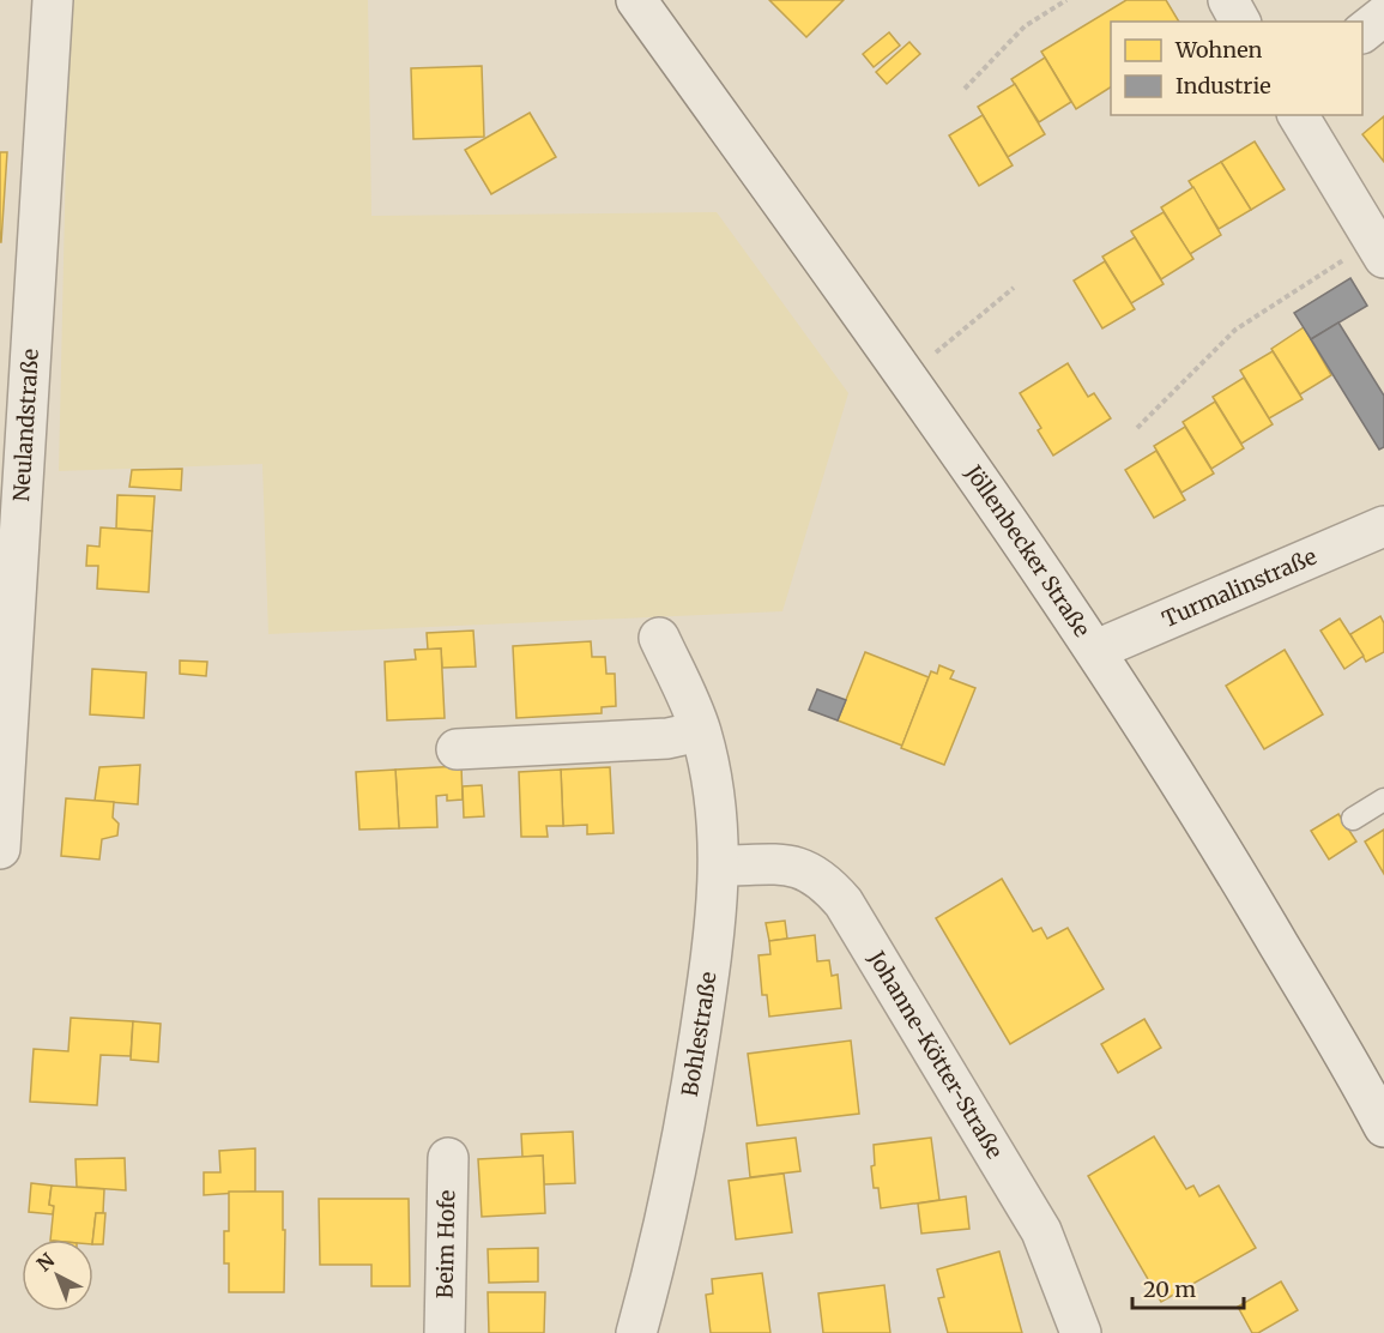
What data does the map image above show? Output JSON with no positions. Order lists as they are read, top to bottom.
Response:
{
  "streets": {
    "street": [
      "Neulandstraße",
      "Jöllenbecker Straße",
      "Turmalinstraße",
      "Bohlestraße",
      "Johanne-Kötter-Straße",
      "Beim Hofe"
    ]
  },
  "crossings": [
    ["Jöllenbecker Straße", "Turmalinstraße"],
    ["Bohlestraße", "Johanne-Kötter-Straße"]
  ],
  "legend": ["Wohnen", "Industrie"],
  "scale_bar": "20 m",
  "north": "top left"
}
